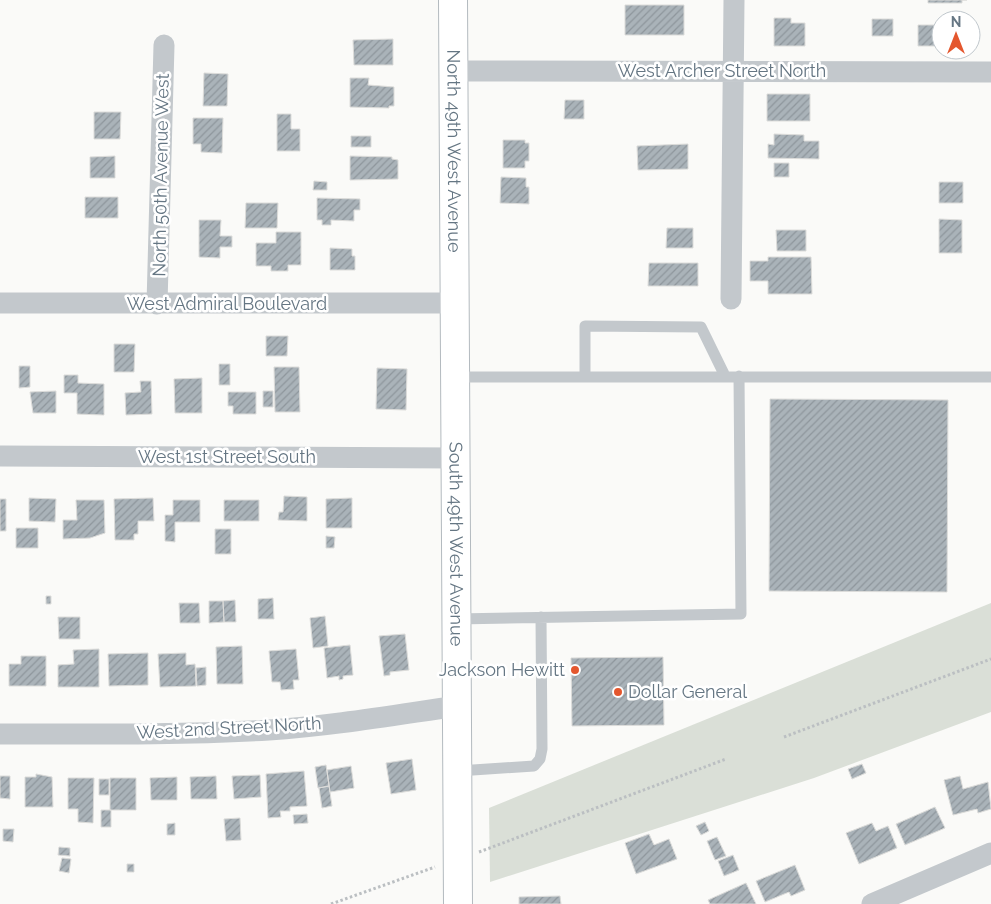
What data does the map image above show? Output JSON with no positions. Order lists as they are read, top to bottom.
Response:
{
  "streets": {
    "street": [
      "West Archer Street North",
      "North 49th West Avenue",
      "North 50th Avenue West",
      "West Admiral Boulevard",
      "West 1st Street South",
      "South 49th West Avenue",
      "West 2nd Street North"
    ]
  },
  "crossings": [
    ["West Archer Street North", "North 49th West Avenue"],
    ["North 49th West Avenue", "West Admiral Boulevard"],
    ["North 49th West Avenue", "South 49th West Avenue"],
    ["North 50th Avenue West", "West Admiral Boulevard"],
    ["West Admiral Boulevard", "South 49th West Avenue"],
    ["West 1st Street South", "South 49th West Avenue"],
    ["South 49th West Avenue", "West 2nd Street North"]
  ],
  "places": ["Jackson Hewitt", "Dollar General"],
  "north": "top"
}
